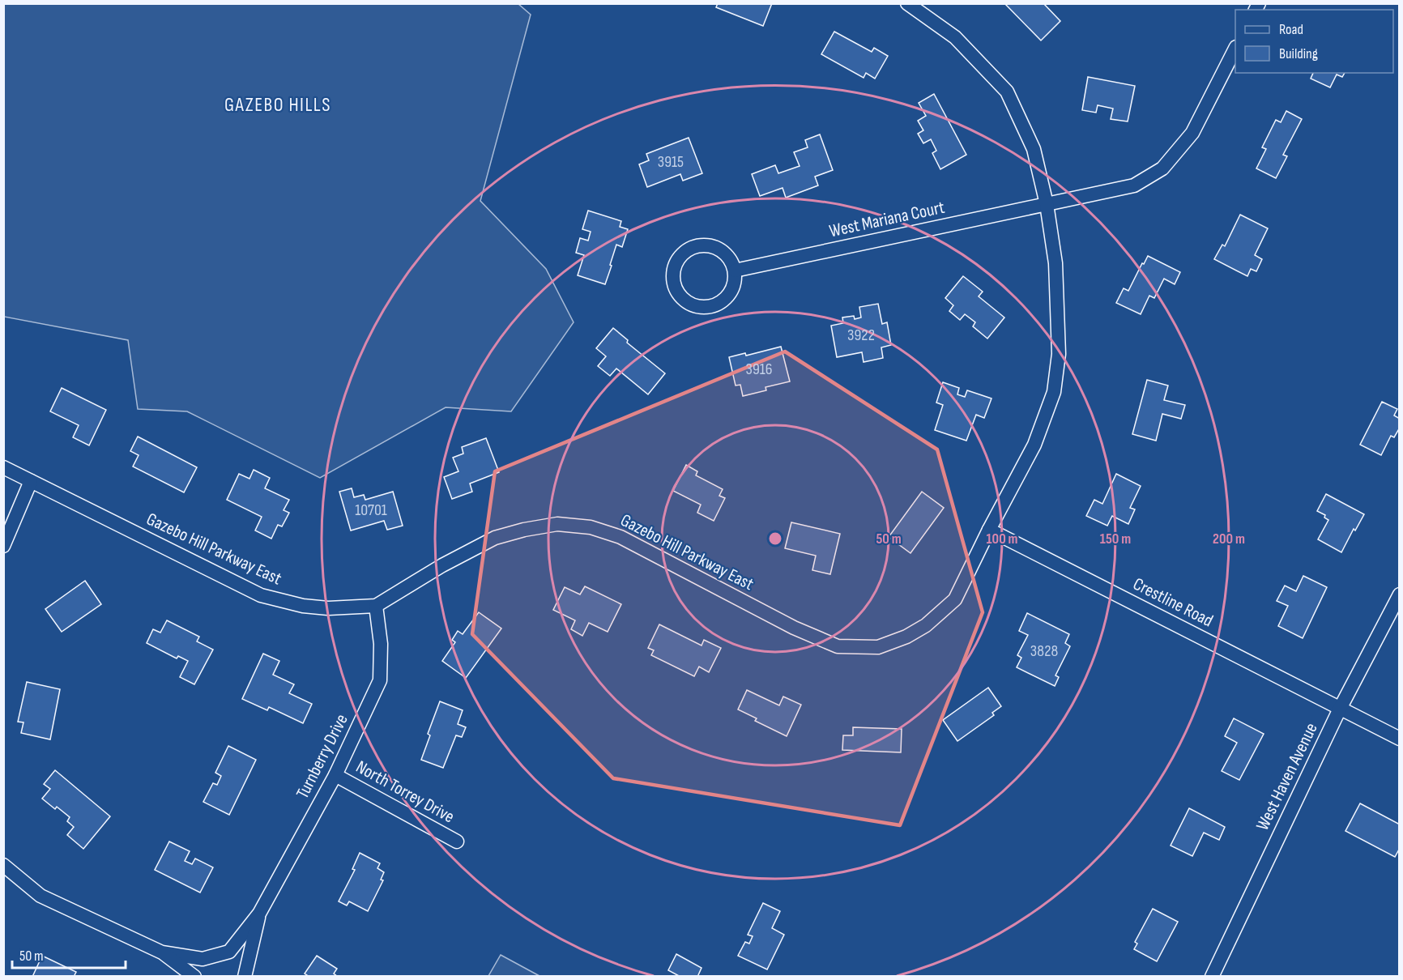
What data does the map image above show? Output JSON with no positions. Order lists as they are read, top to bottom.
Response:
{
  "streets": {
    "street": [
      "West Mariana Court",
      "Gazebo Hill Parkway East",
      "Crestline Road",
      "Turnberry Drive",
      "West Haven Avenue",
      "North Torrey Drive"
    ]
  },
  "crossings": [
    ["West Mariana Court", "Gazebo Hill Parkway East"],
    ["Gazebo Hill Parkway East", "Crestline Road"],
    ["Gazebo Hill Parkway East", "Turnberry Drive"],
    ["Crestline Road", "West Haven Avenue"],
    ["Turnberry Drive", "North Torrey Drive"]
  ],
  "districts": ["GAZEBO HILLS"],
  "house_numbers": [
    "3915",
    "3922",
    "3916",
    "10701",
    "3828"
  ],
  "legend": ["Road", "Building"],
  "scale_bar": "50 m",
  "rings": [
    "50 m",
    "100 m",
    "150 m",
    "200 m"
  ]
}
